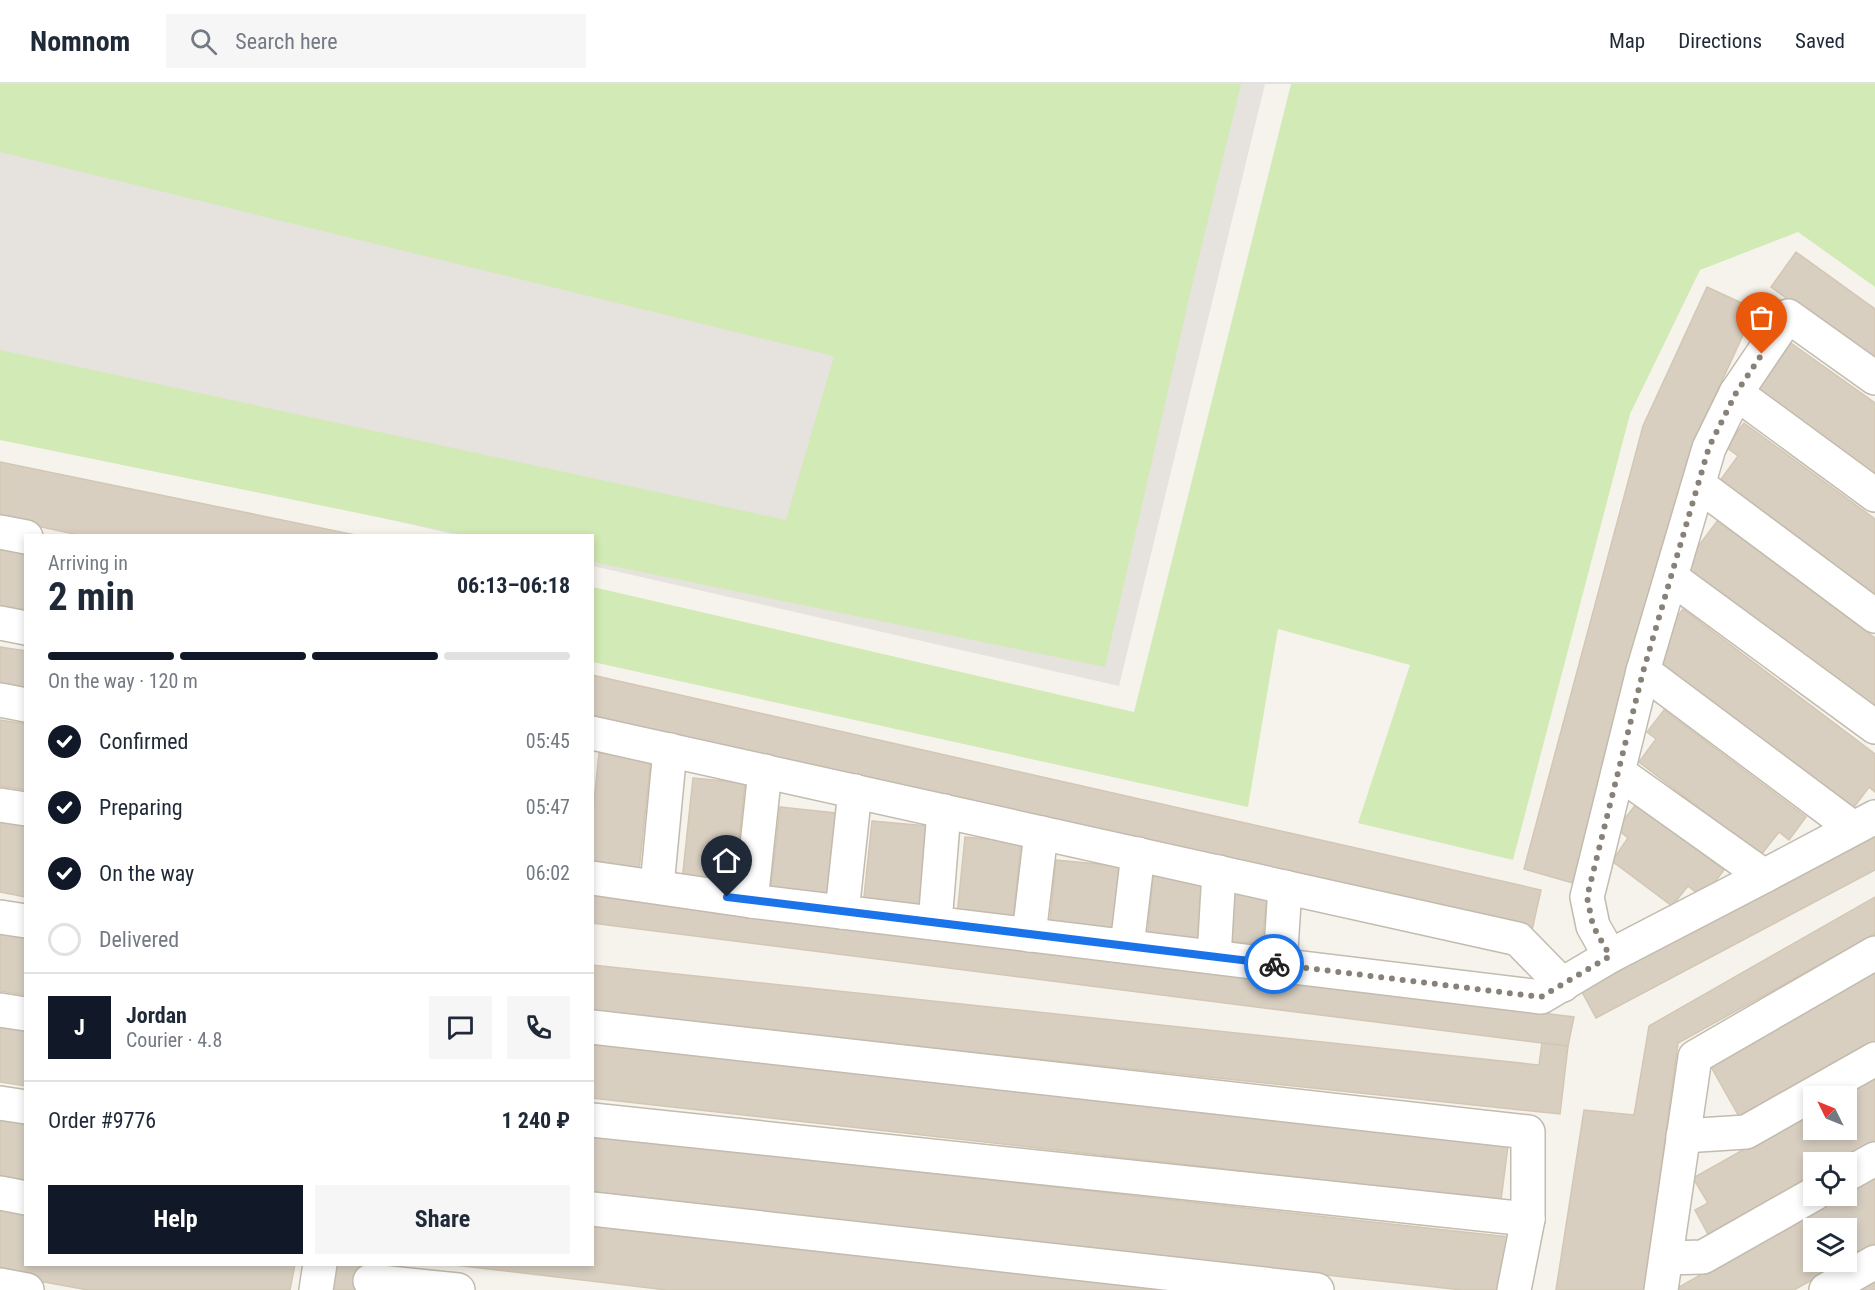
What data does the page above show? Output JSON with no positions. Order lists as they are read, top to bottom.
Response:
{
  "north": "top left",
  "page": {
    "header": "Nomnom",
    "search": "Search here",
    "nav": ["Map", "Directions", "Saved"],
    "heading": ["2 min", "Arriving in", "06:13–06:18"],
    "panel": [
      "Jordan",
      "Courier · 4.8",
      "Order #9776",
      "1 240 ₽"
    ],
    "bar": "On the way · 120 m",
    "list": [
      ["Confirmed", "05:45"],
      ["Preparing", "05:47"],
      ["On the way", "06:02"],
      "Delivered"
    ],
    "round": "J",
    "buttons": ["Help", "Share"]
  }
}
